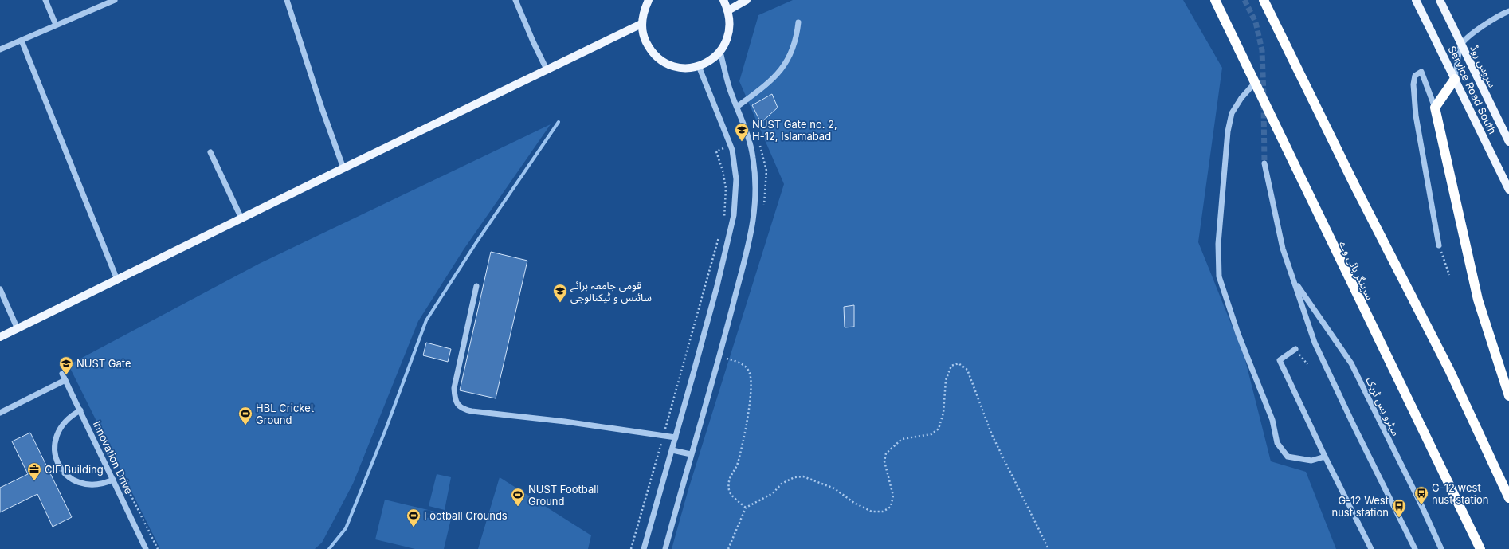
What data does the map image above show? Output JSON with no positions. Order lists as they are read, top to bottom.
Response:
{
  "streets": {
    "highway": ["سرینگر ہائی وے"],
    "main road": ["سروس روڈ", "Service Road South"],
    "street": ["میٹرو بس ٹریک", "Innovation Drive"]
  },
  "places": {
    "school or university": ["NUST Gate no. 2, H-12, Islamabad", "قومی جامعہ برائے سائنس و ٹیکنالوجی", "NUST Gate"],
    "sports": ["HBL Cricket Ground", "NUST Football Ground", "Football Grounds"],
    "office": ["CIE Building"],
    "bus stop": ["G-12 west nust station", "G-12 West nust station"]
  }
}
